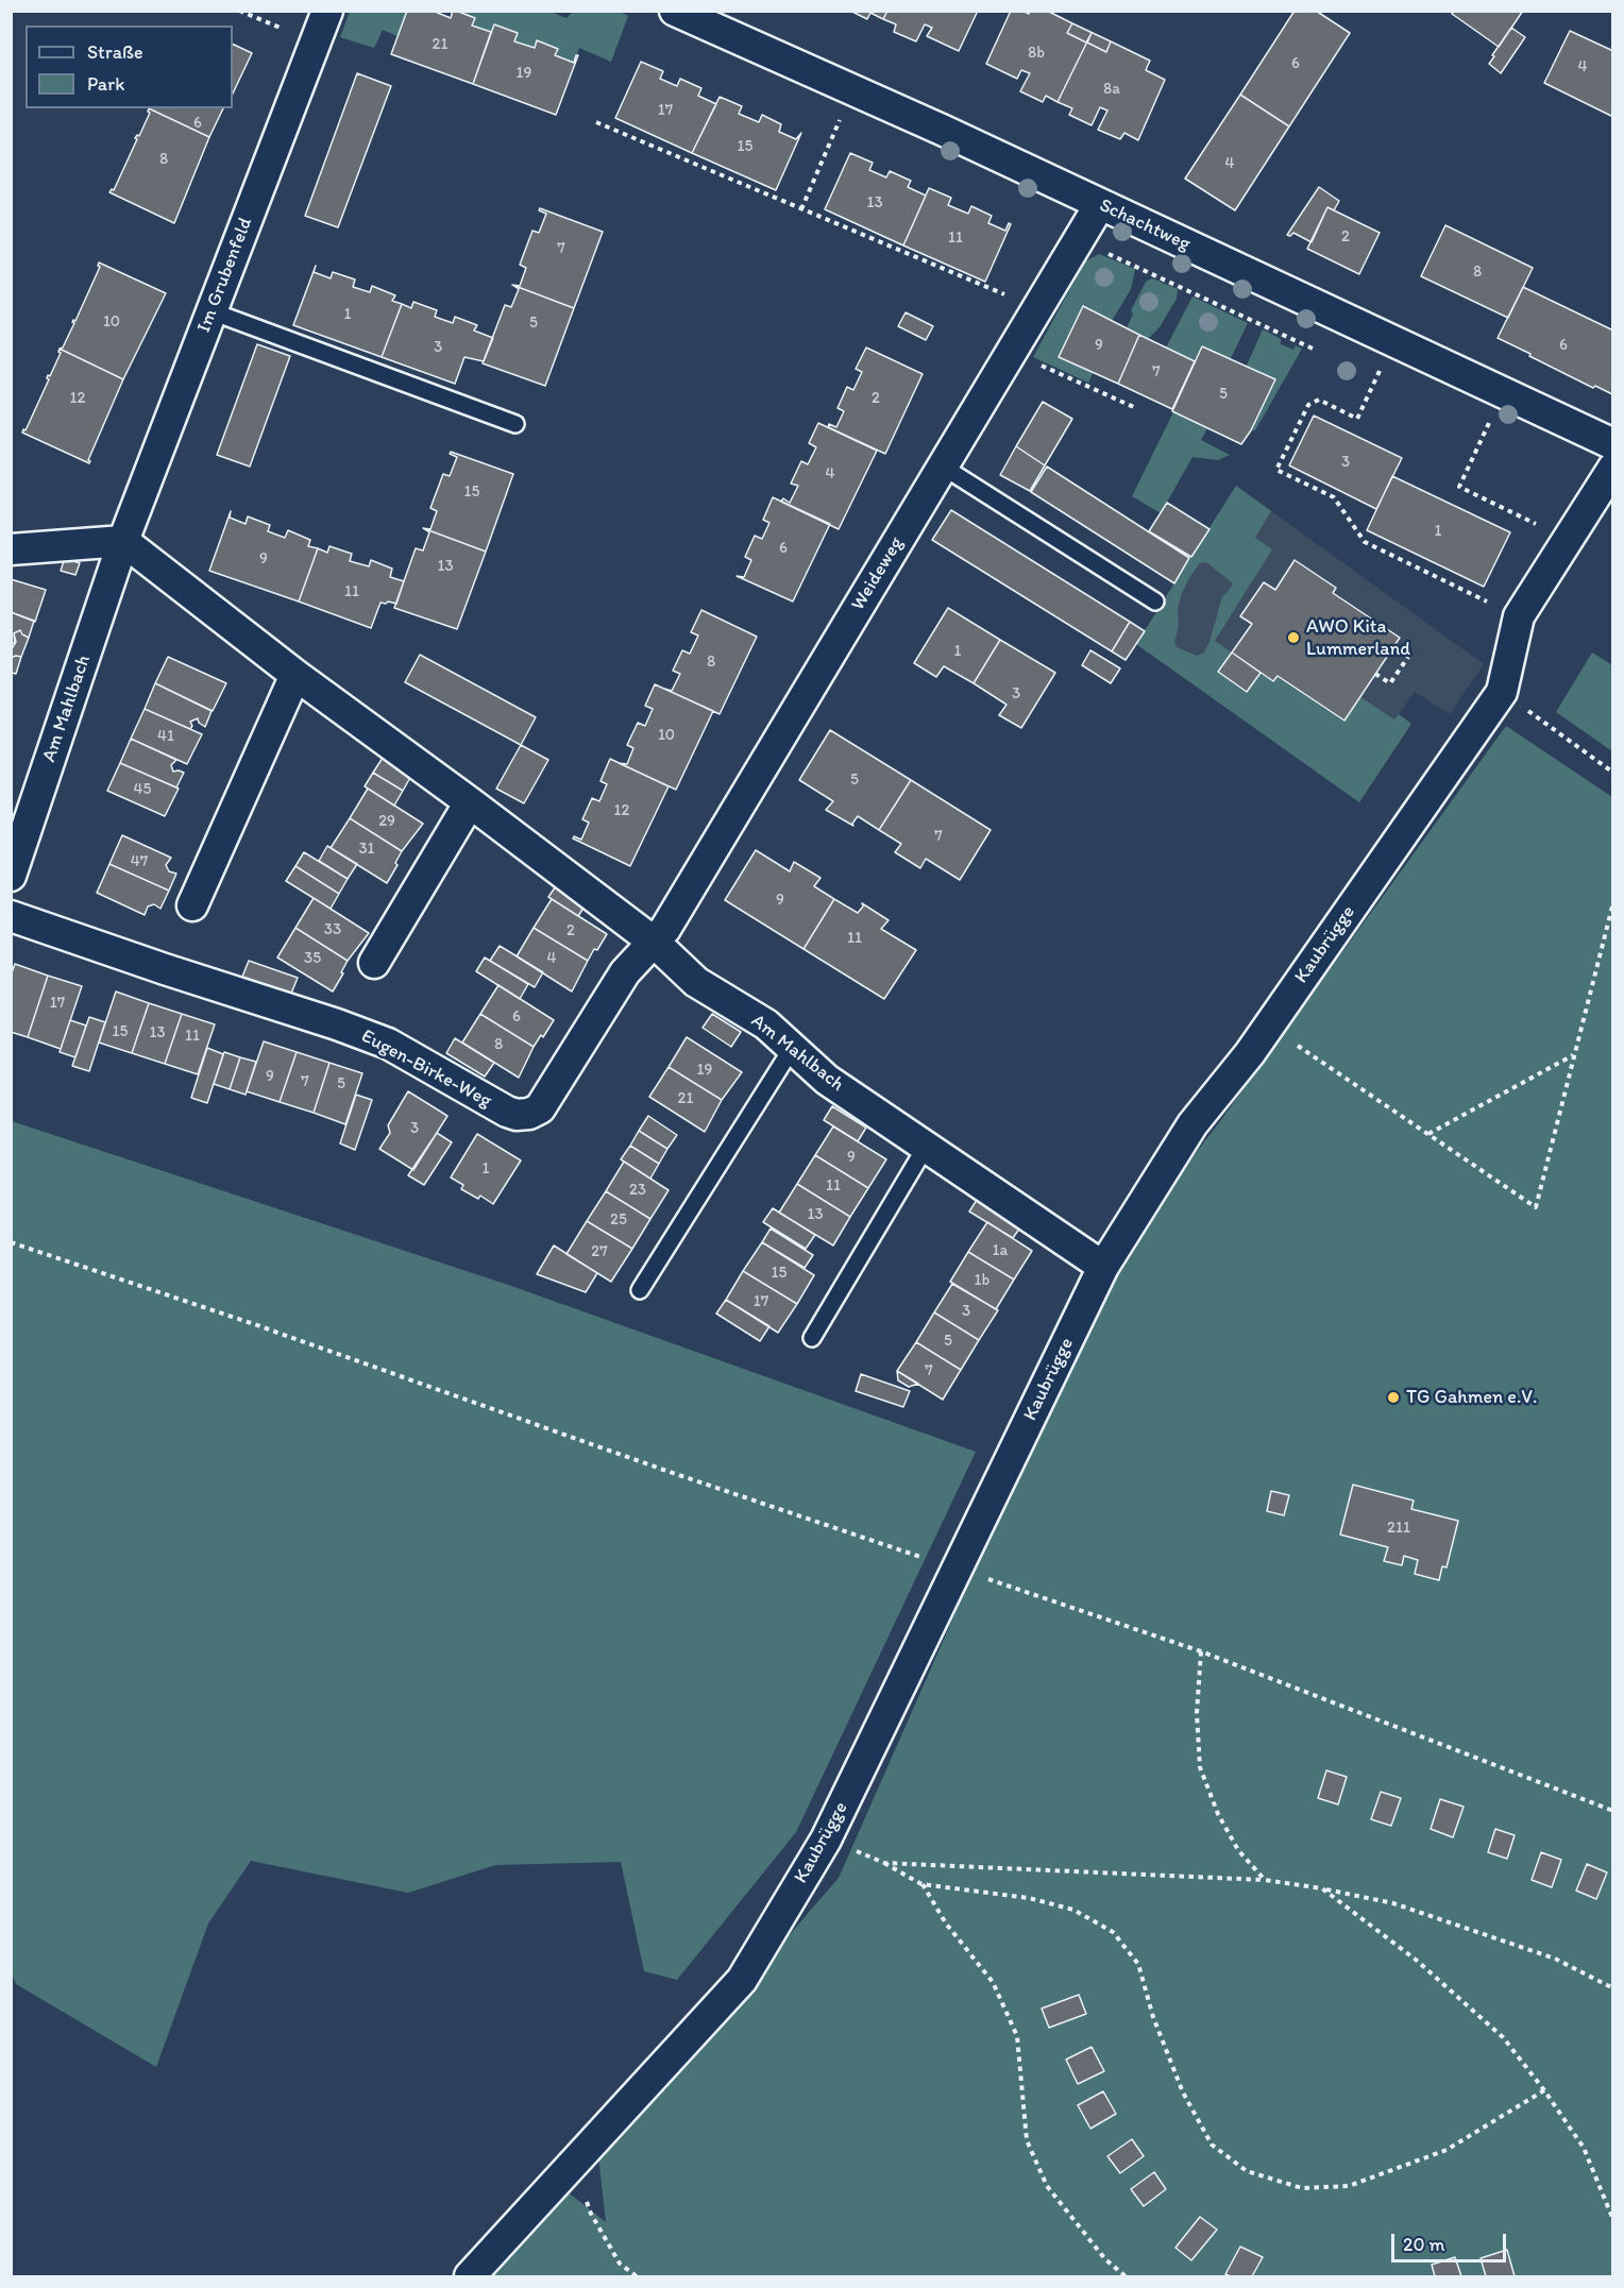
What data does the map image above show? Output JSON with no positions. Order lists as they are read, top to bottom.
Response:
{
  "streets": {
    "street": [
      "Schachtweg",
      "Im Grubenfeld",
      "Weideweg",
      "Am Mahlbach",
      "Kaubrügge",
      "Eugen-Birke-Weg"
    ]
  },
  "crossings": [
    ["Schachtweg", "Weideweg"],
    ["Im Grubenfeld", "Am Mahlbach"],
    ["Weideweg", "Am Mahlbach"],
    ["Weideweg", "Eugen-Birke-Weg"],
    ["Am Mahlbach", "Kaubrügge"],
    ["Am Mahlbach", "Eugen-Birke-Weg"]
  ],
  "places": ["AWO Kita Lummerland", "TG Gahmen e.V."],
  "house_numbers": [
    "21",
    "8b",
    "6",
    "4",
    "19",
    "8a",
    "17",
    "6",
    "15",
    "8",
    "4",
    "13",
    "2",
    "11",
    "7",
    "8",
    "1",
    "10",
    "5",
    "9",
    "6",
    "3",
    "7",
    "5",
    "12",
    "2",
    "3",
    "4",
    "15",
    "1",
    "6",
    "9",
    "13",
    "11",
    "1",
    "8",
    "3",
    "10",
    "41",
    "5",
    "45",
    "12",
    "29",
    "7",
    "31",
    "47",
    "9",
    "33",
    "2",
    "11",
    "35",
    "4",
    "17",
    "6",
    "15",
    "13",
    "11",
    "8",
    "19",
    "9",
    "7",
    "5",
    "21",
    "3",
    "9",
    "1",
    "11",
    "23",
    "13",
    "25",
    "1a",
    "27",
    "15",
    "1b",
    "17",
    "3",
    "5",
    "7",
    "211"
  ],
  "legend": ["Straße", "Park"],
  "scale_bar": "20 m"
}
